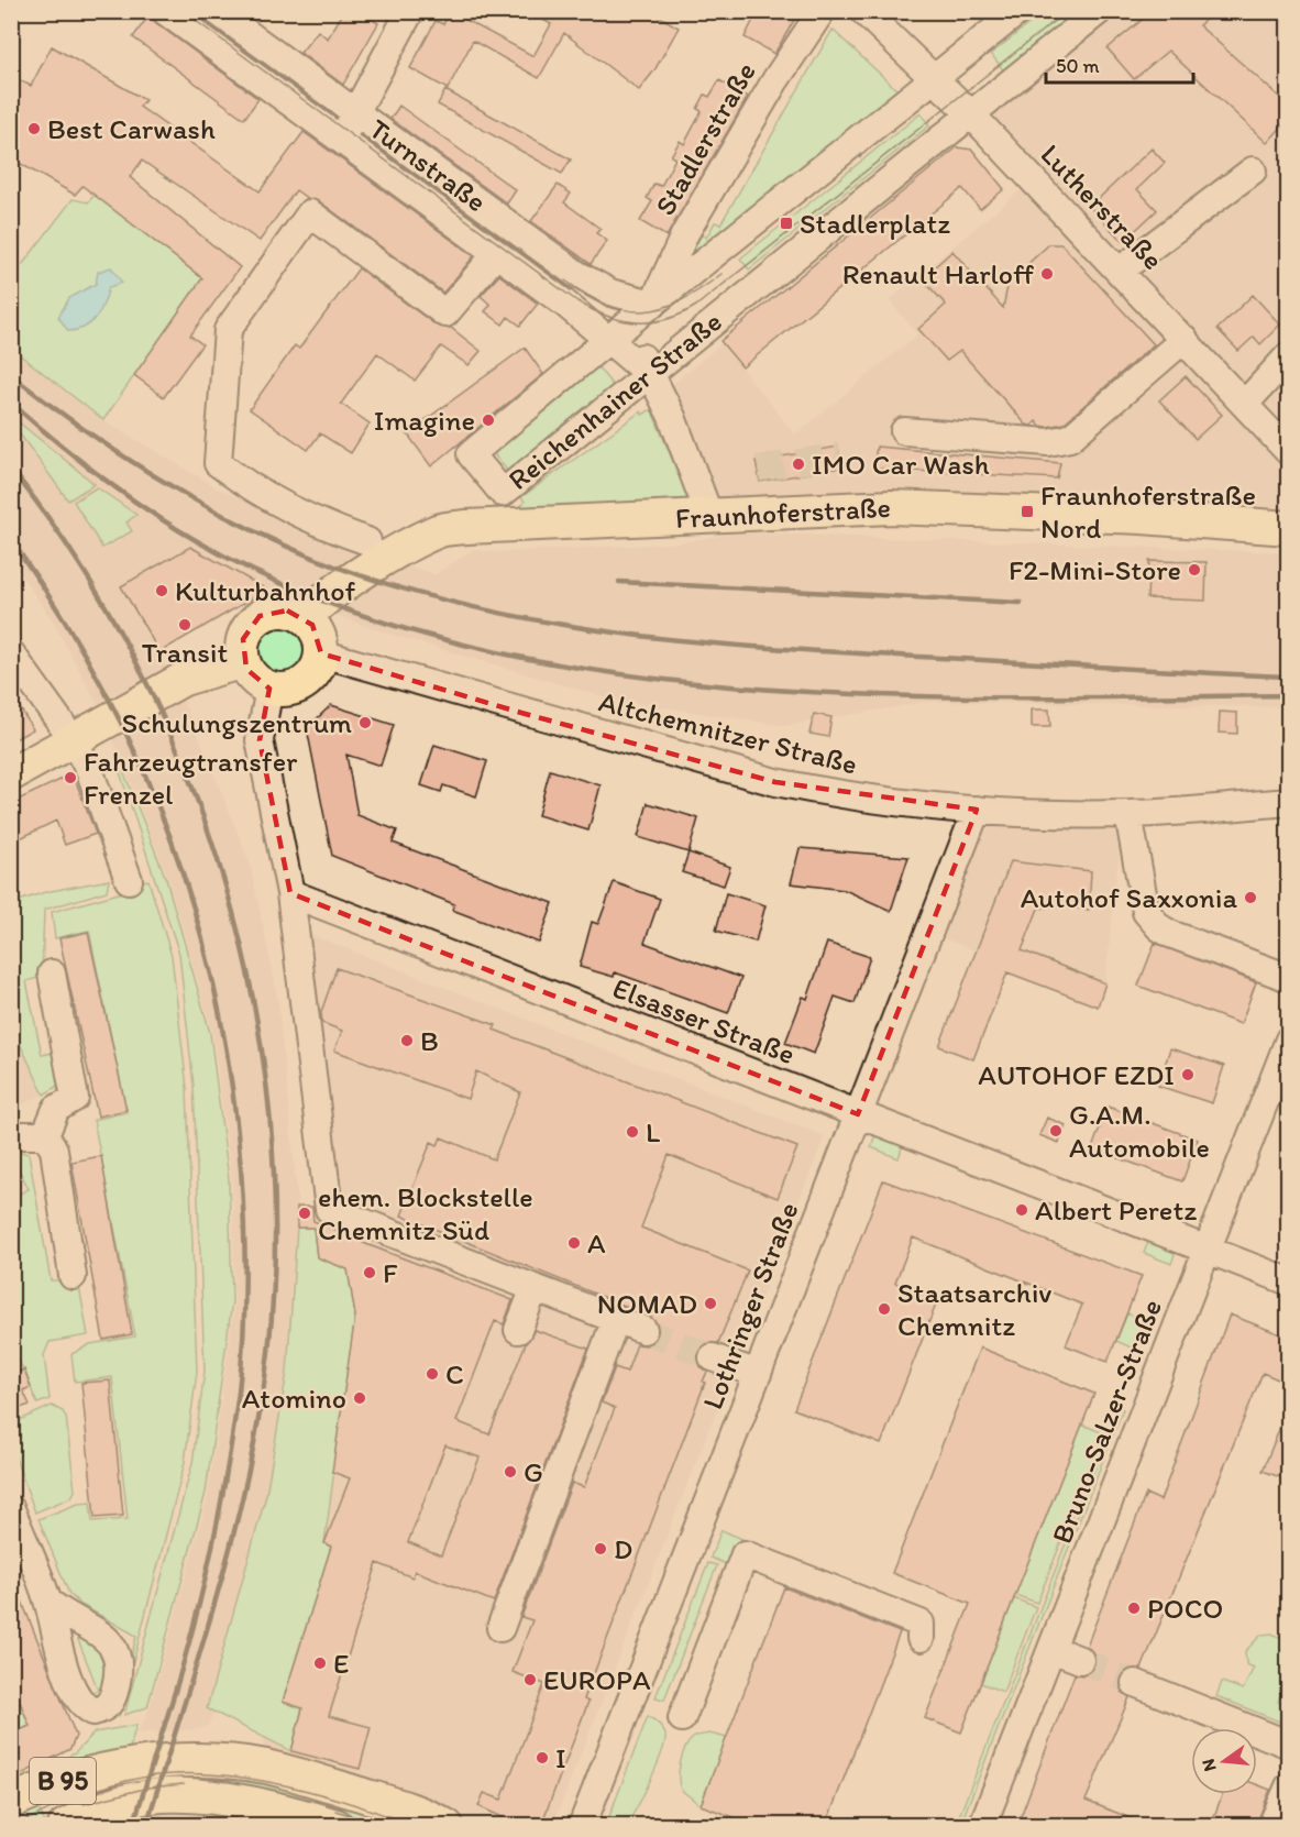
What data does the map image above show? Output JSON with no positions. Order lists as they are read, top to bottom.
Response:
{
  "streets": {
    "main road": ["Fraunhoferstraße", "B 95"],
    "street": [
      "Stadlerstraße",
      "Turnstraße",
      "Lutherstraße",
      "Reichenhainer Straße",
      "Altchemnitzer Straße",
      "Elsasser Straße",
      "Lothringer Straße",
      "Bruno-Salzer-Straße"
    ]
  },
  "crossings": [
    ["Stadlerstraße", "Turnstraße"],
    ["Stadlerstraße", "Reichenhainer Straße"],
    ["Turnstraße", "Reichenhainer Straße"],
    ["Turnstraße", "Fraunhoferstraße"],
    ["Lutherstraße", "Reichenhainer Straße"],
    ["Fraunhoferstraße", "Altchemnitzer Straße"],
    ["Altchemnitzer Straße", "Lothringer Straße"],
    ["Elsasser Straße", "Lothringer Straße"],
    ["Elsasser Straße", "Bruno-Salzer-Straße"]
  ],
  "places": {
    "other": [
      "Best Carwash",
      "Renault Harloff",
      "Imagine",
      "IMO Car Wash",
      "F2-Mini-Store",
      "Kulturbahnhof",
      "Transit",
      "Schulungszentrum",
      "Fahrzeugtransfer Frenzel",
      "Autohof Saxxonia",
      "B",
      "AUTOHOF EZDI",
      "G.A.M. Automobile",
      "L",
      "Albert Peretz",
      "ehem. Blockstelle Chemnitz Süd",
      "A",
      "F",
      "NOMAD",
      "Staatsarchiv Chemnitz",
      "C",
      "Atomino",
      "G",
      "D",
      "POCO",
      "E",
      "EUROPA",
      "I"
    ],
    "transit": ["Stadlerplatz", "Fraunhoferstraße Nord"]
  },
  "scale_bar": "50 m",
  "north": "left"
}
